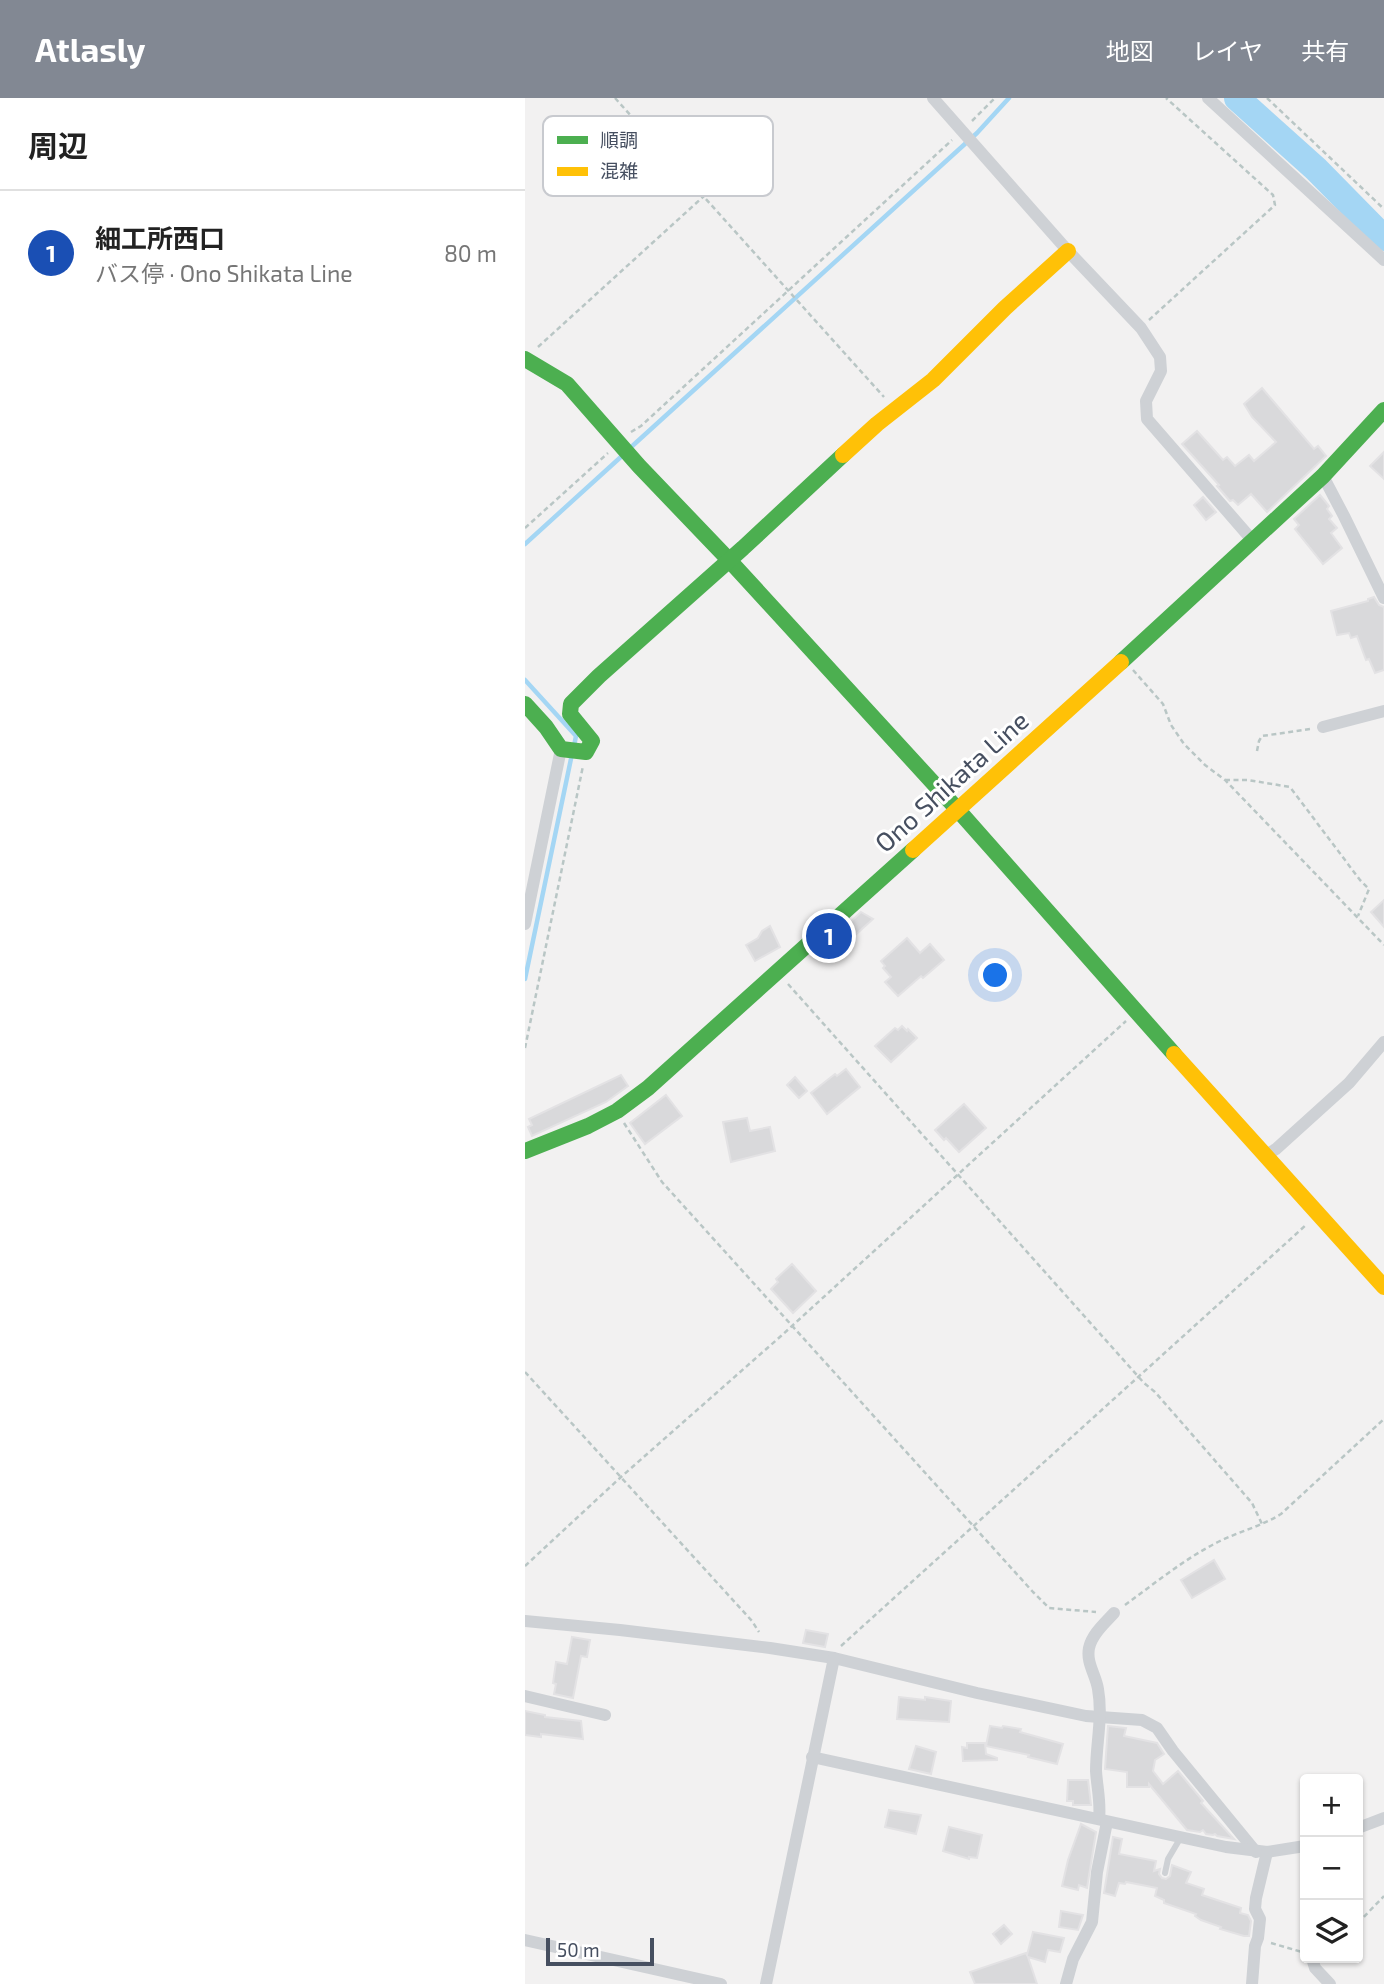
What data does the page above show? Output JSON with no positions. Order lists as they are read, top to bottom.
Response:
{
  "streets": {
    "street": ["Ono Shikata Line"]
  },
  "legend": ["順調", "混雑"],
  "scale_bar": "50 m",
  "page": {
    "header": "Atlasly",
    "nav": ["地図", "レイヤ", "共有"],
    "heading": "周辺",
    "list": [
      {
        "mark": "1",
        "name": "細工所西口",
        "note": "バス停 · Ono Shikata Line",
        "value": "80 m"
      }
    ],
    "pins": "1",
    "map_buttons": ["+", "−"],
    "scale": "50 m"
  }
}
